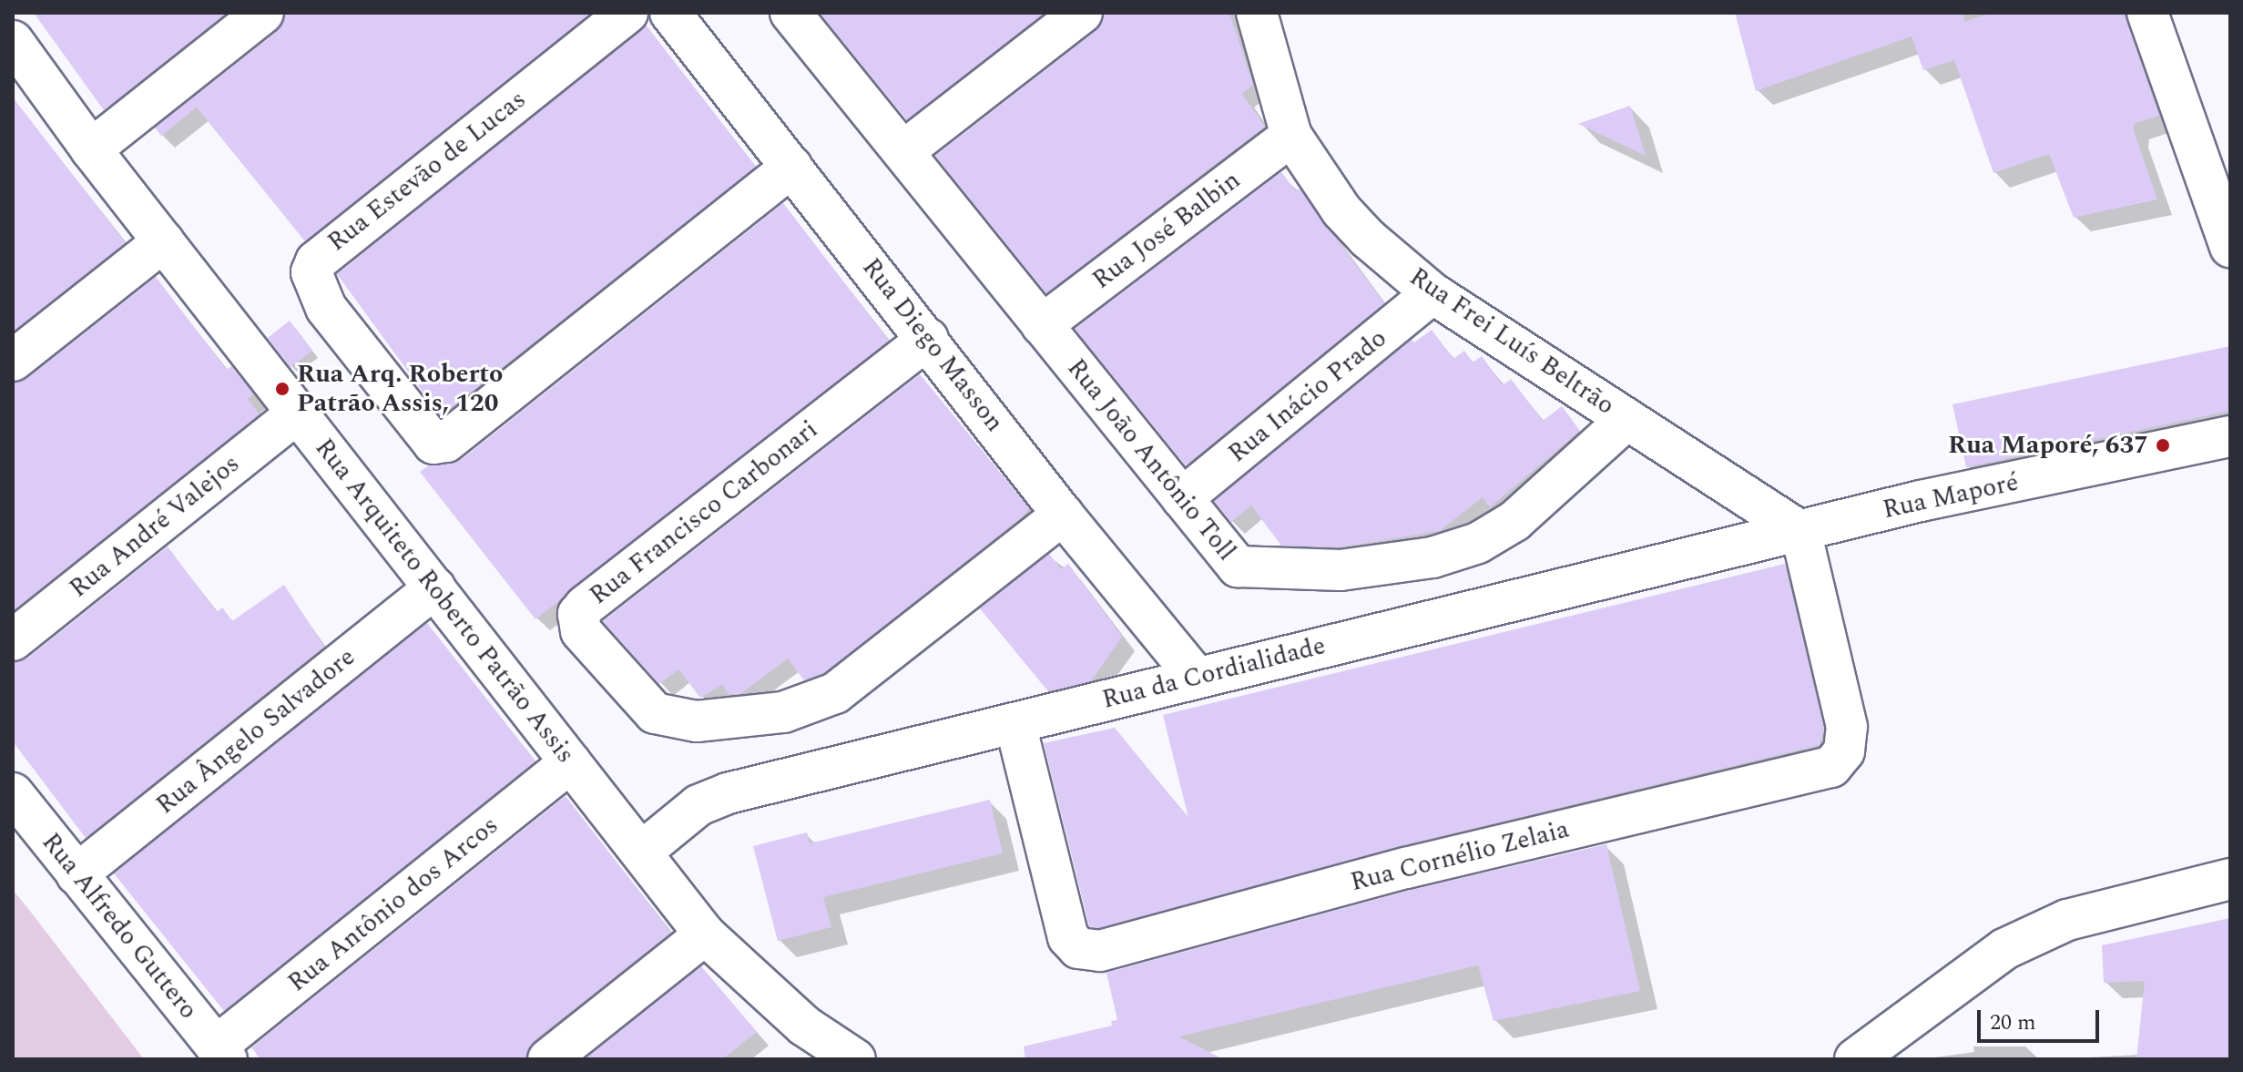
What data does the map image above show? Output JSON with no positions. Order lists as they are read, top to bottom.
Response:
{
  "streets": {
    "street": [
      "Rua Estevão de Lucas",
      "Rua José Balbin",
      "Rua Frei Luís Beltrão",
      "Rua Diego Masson",
      "Rua Inácio Prado",
      "Rua João Antônio Toll",
      "Rua Maporé",
      "Rua Francisco Carbonari",
      "Rua André Valejos",
      "Rua Arquiteto Roberto Patrão Assis",
      "Rua da Cordialidade",
      "Rua Ângelo Salvadore",
      "Rua Cornélio Zelaia",
      "Rua Antônio dos Arcos",
      "Rua Alfredo Guttero"
    ]
  },
  "crossings": [
    ["Rua Estevão de Lucas", "Rua Diego Masson"],
    ["Rua José Balbin", "Rua Frei Luís Beltrão"],
    ["Rua José Balbin", "Rua João Antônio Toll"],
    ["Rua Frei Luís Beltrão", "Rua Inácio Prado"],
    ["Rua Frei Luís Beltrão", "Rua João Antônio Toll"],
    ["Rua Frei Luís Beltrão", "Rua Maporé"],
    ["Rua Frei Luís Beltrão", "Rua da Cordialidade"],
    ["Rua Frei Luís Beltrão", "Rua Cornélio Zelaia"],
    ["Rua Diego Masson", "Rua Francisco Carbonari"],
    ["Rua Diego Masson", "Rua da Cordialidade"],
    ["Rua Inácio Prado", "Rua João Antônio Toll"],
    ["Rua Maporé", "Rua da Cordialidade"],
    ["Rua Maporé", "Rua Cornélio Zelaia"],
    ["Rua André Valejos", "Rua Arquiteto Roberto Patrão Assis"],
    ["Rua Arquiteto Roberto Patrão Assis", "Rua da Cordialidade"],
    ["Rua Arquiteto Roberto Patrão Assis", "Rua Ângelo Salvadore"],
    ["Rua Arquiteto Roberto Patrão Assis", "Rua Antônio dos Arcos"],
    ["Rua da Cordialidade", "Rua Cornélio Zelaia"],
    ["Rua Ângelo Salvadore", "Rua Alfredo Guttero"],
    ["Rua Antônio dos Arcos", "Rua Alfredo Guttero"]
  ],
  "places": ["Rua Arq. Roberto Patrão Assis, 120", "Rua Maporé, 637"],
  "scale_bar": "20 m"
}
